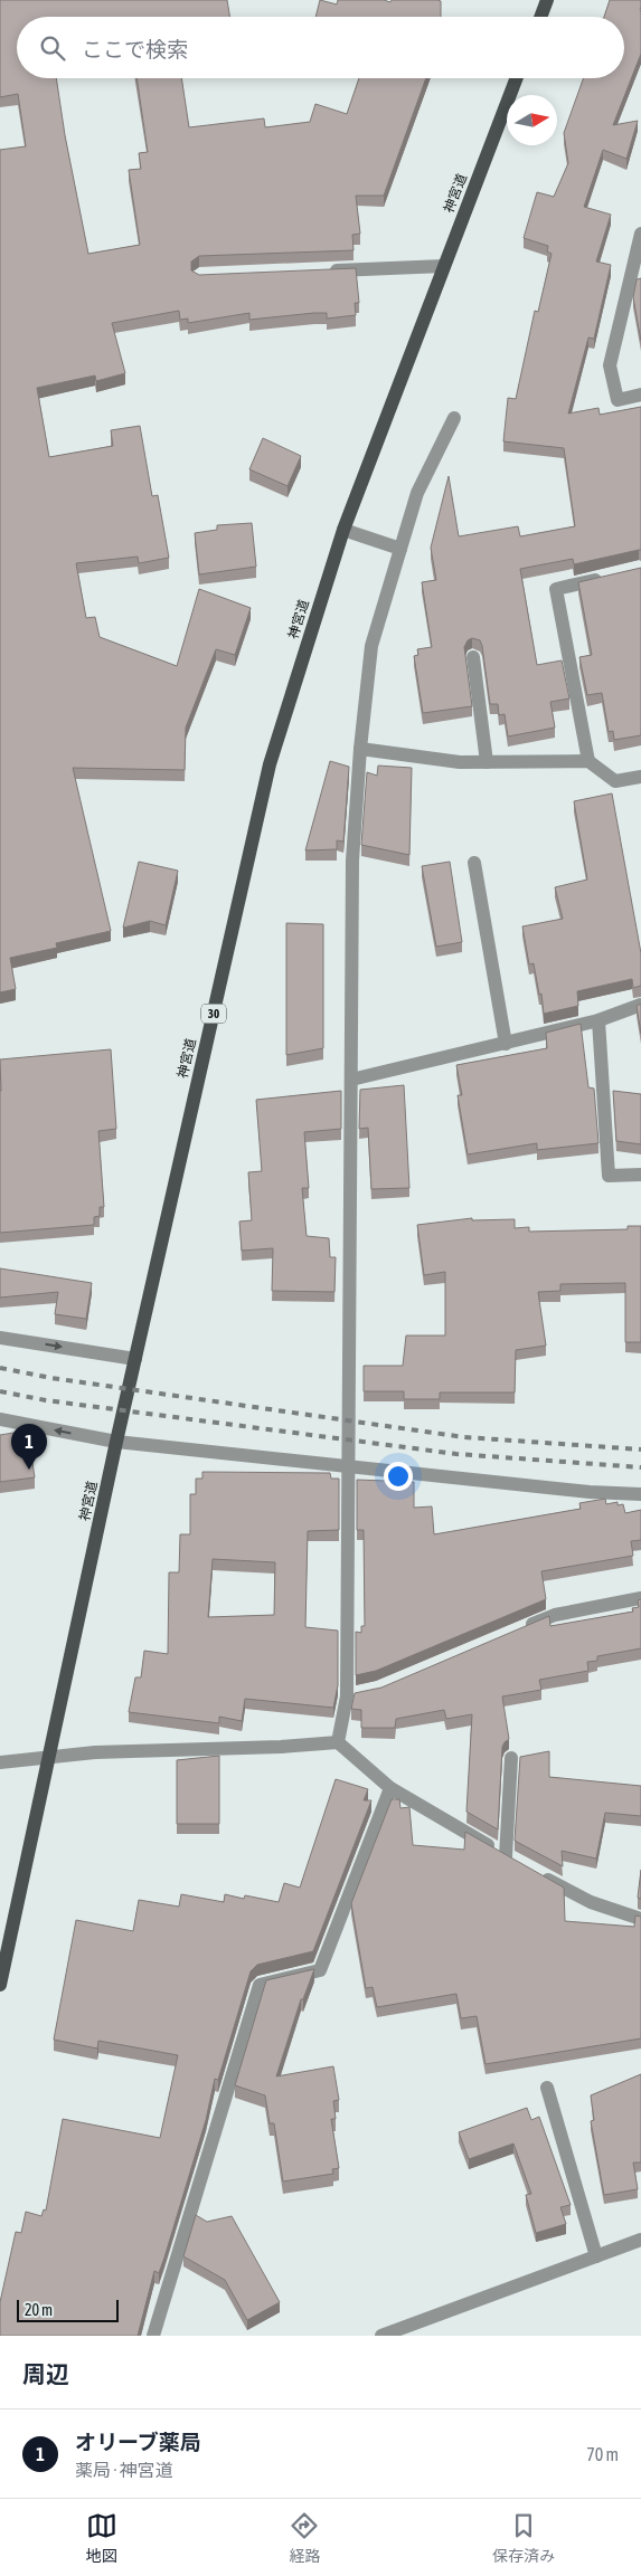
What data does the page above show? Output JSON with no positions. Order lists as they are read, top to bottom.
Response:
{
  "streets": {
    "main road": ["神宮道", "30"]
  },
  "scale_bar": "20 m",
  "north": "right",
  "page": {
    "search": "ここで検索",
    "pins": "1",
    "scale": "20 m",
    "heading": "周辺",
    "list": [
      {
        "mark": "1",
        "name": "オリーブ薬局",
        "note": "薬局 · 神宮道",
        "value": "70 m"
      }
    ],
    "nav": ["地図", "経路", "保存済み"]
  }
}
